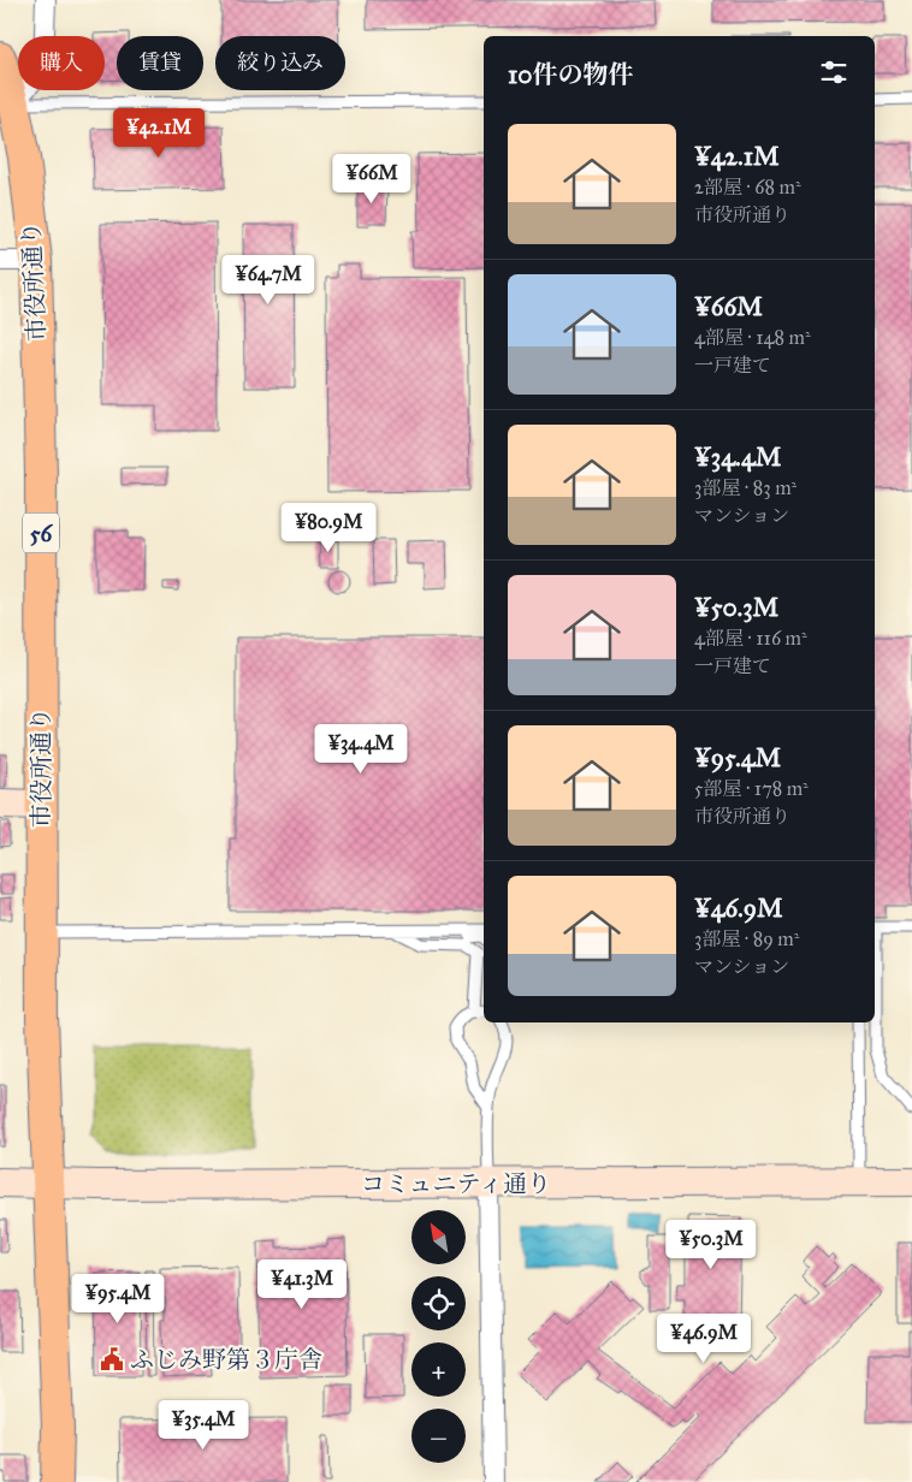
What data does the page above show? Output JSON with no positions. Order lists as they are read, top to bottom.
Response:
{
  "streets": {
    "main road": ["市役所通り", "56"],
    "street": ["コミュニティ通り"]
  },
  "crossings": [
    ["市役所通り", "コミュニティ通り"]
  ],
  "places": {
    "public building": ["ふじみ野第３庁舎"]
  },
  "north": "top left",
  "page": {
    "chip": ["購入", "賃貸", "絞り込み"],
    "heading": "10件の物件",
    "price": [
      "¥42.1M",
      "¥66M",
      "¥64.7M",
      "¥80.9M",
      "¥34.4M",
      "¥50.3M",
      "¥41.3M",
      "¥95.4M",
      "¥46.9M",
      "¥35.4M"
    ],
    "list": [
      {
        "name": "¥42.1M",
        "note": "2部屋 · 68 m² · 市役所通り"
      },
      {
        "name": "¥66M",
        "note": "4部屋 · 148 m² · 一戸建て"
      },
      {
        "name": "¥34.4M",
        "note": "3部屋 · 83 m² · マンション"
      },
      {
        "name": "¥50.3M",
        "note": "4部屋 · 116 m² · 一戸建て"
      },
      {
        "name": "¥95.4M",
        "note": "5部屋 · 178 m² · 市役所通り"
      },
      {
        "name": "¥46.9M",
        "note": "3部屋 · 89 m² · マンション"
      }
    ],
    "map_buttons": ["+", "−"]
  }
}
